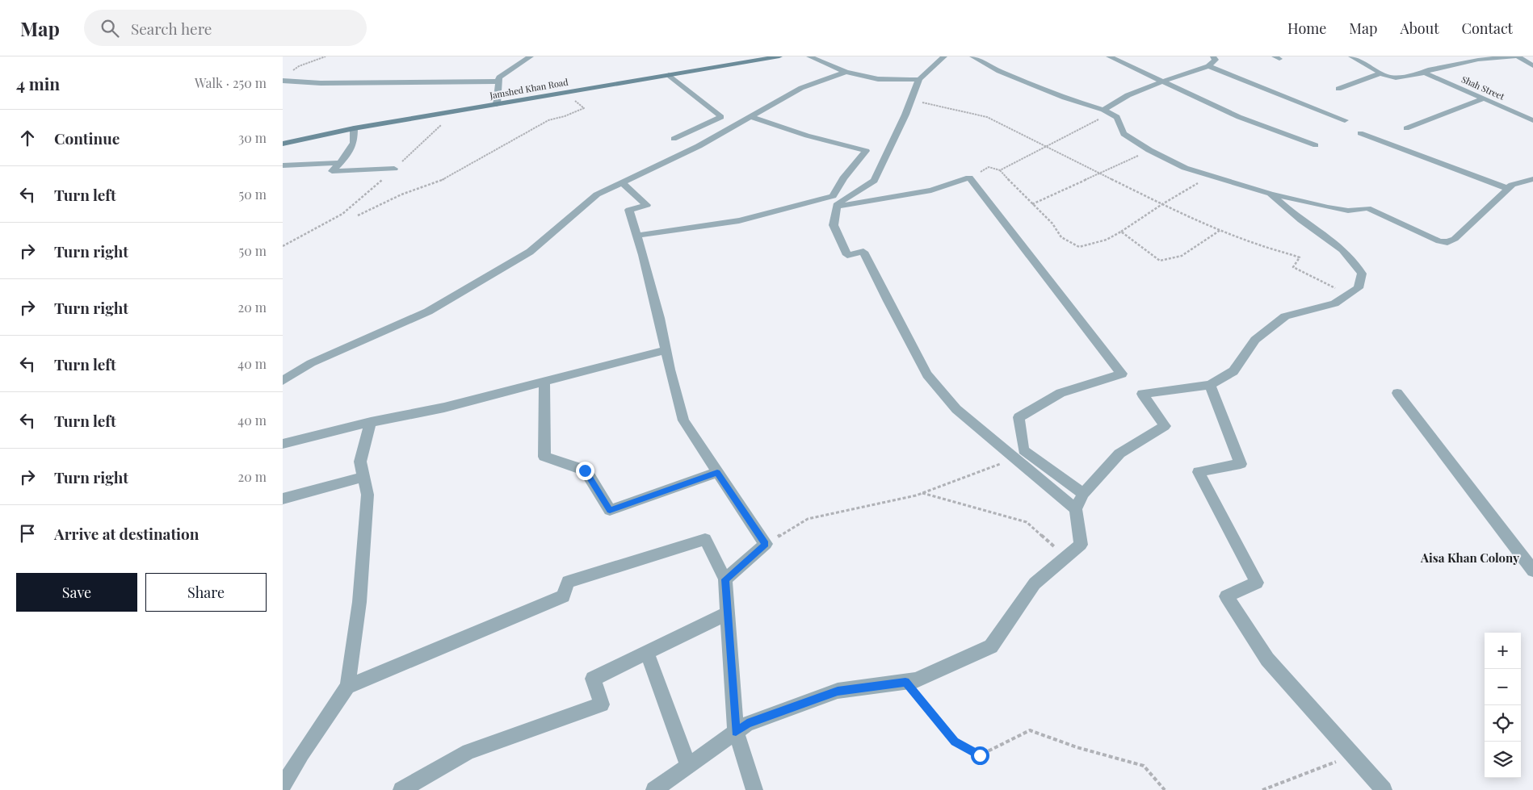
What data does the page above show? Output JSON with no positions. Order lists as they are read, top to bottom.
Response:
{
  "streets": {
    "street": ["Shah Street", "Jamshed Khan Road"]
  },
  "districts": ["Aisa Khan Colony"],
  "page": {
    "header": "Map",
    "search": "Search here",
    "nav": [
      "Home",
      "Map",
      "About",
      "Contact"
    ],
    "heading": ["4 min", "Walk · 250 m"],
    "list": [
      ["Continue", "30 m"],
      ["Turn left", "50 m"],
      ["Turn right", "50 m"],
      ["Turn right", "20 m"],
      ["Turn left", "40 m"],
      ["Turn left", "40 m"],
      ["Turn right", "20 m"],
      "Arrive at destination"
    ],
    "buttons": ["Save", "Share"],
    "map_buttons": ["+", "−"]
  }
}
